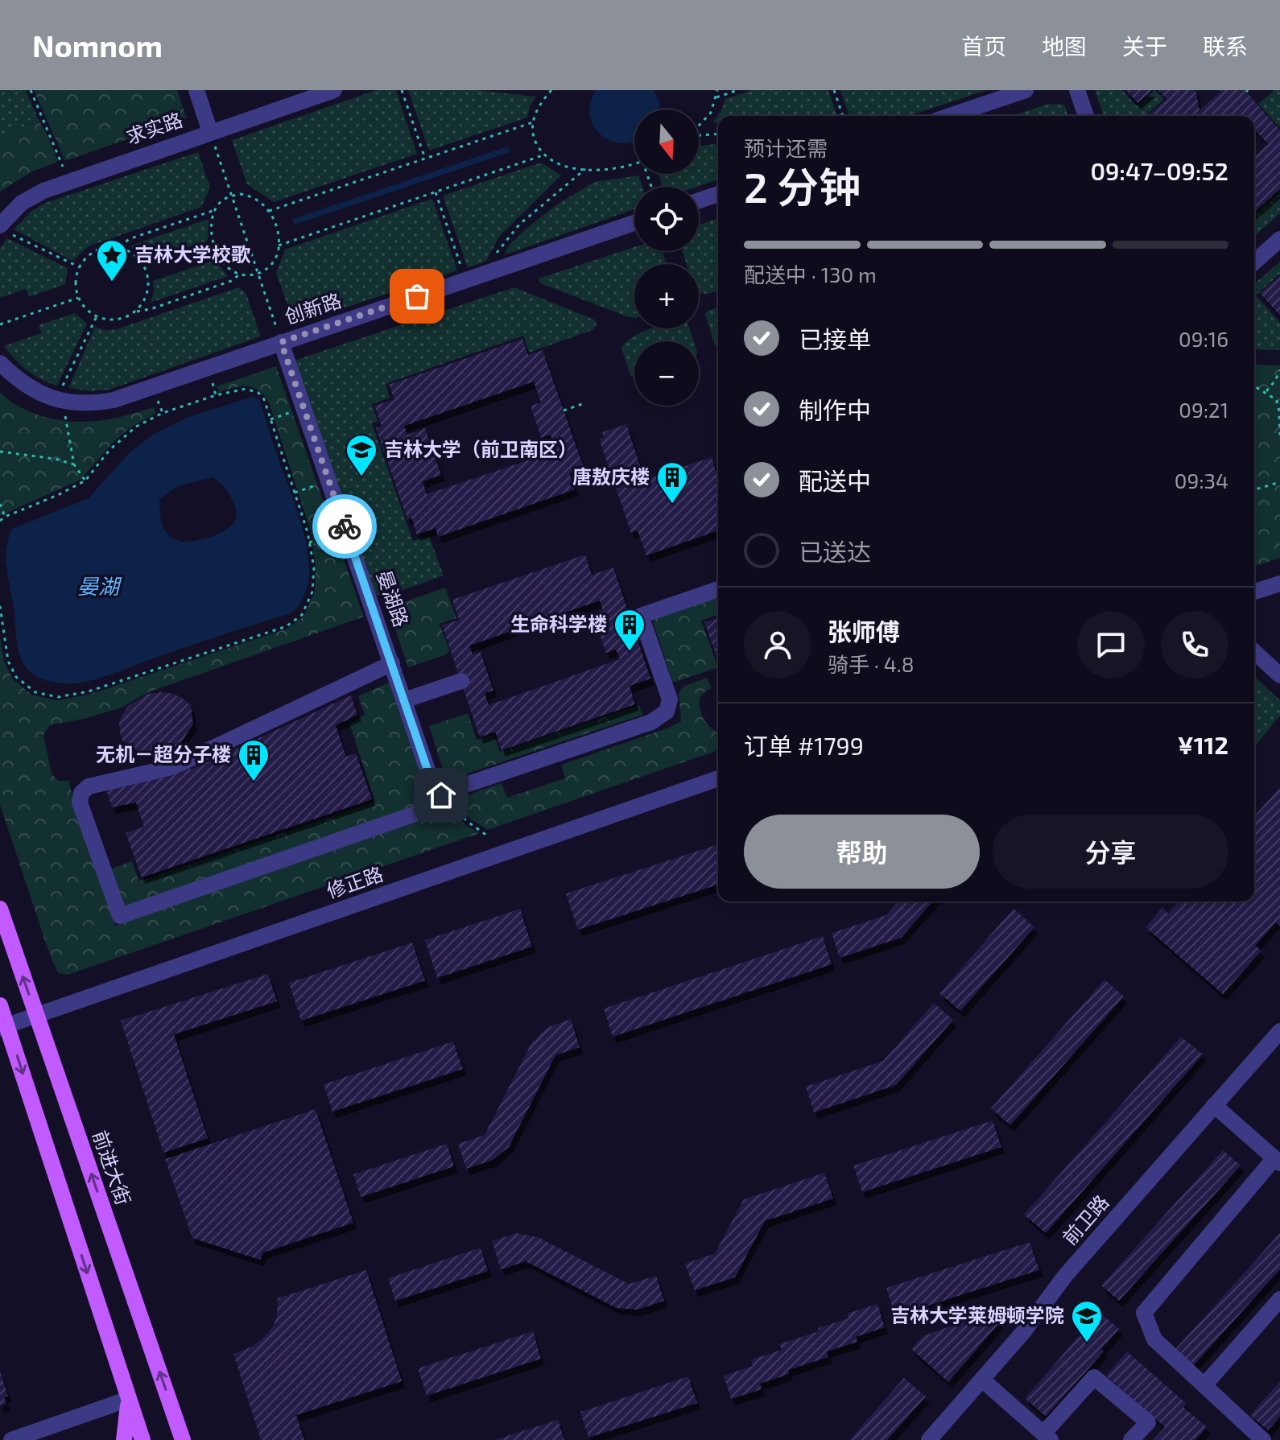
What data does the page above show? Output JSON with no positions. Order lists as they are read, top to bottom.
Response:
{
  "streets": {
    "main road": ["前进大街"],
    "street": [
      "求实路",
      "创新路",
      "晏湖路",
      "修正路",
      "前卫路"
    ]
  },
  "crossings": [
    ["创新路", "晏湖路"],
    ["修正路", "前进大街"]
  ],
  "water": ["晏湖"],
  "places": {
    "place": ["吉林大学校歌"],
    "school or university": ["吉林大学（前卫南区）", "吉林大学莱姆顿学院"],
    "building": ["唐敖庆楼", "生命科学楼", "无机－超分子楼"]
  },
  "north": "bottom",
  "page": {
    "header": "Nomnom",
    "nav": [
      "首页",
      "地图",
      "关于",
      "联系"
    ],
    "map_buttons": ["+", "−"],
    "heading": ["2 分钟", "预计还需", "09:47–09:52"],
    "panel": [
      "张师傅",
      "骑手 · 4.8",
      "订单 #1799",
      "¥112"
    ],
    "bar": "配送中 · 130 m",
    "list": [
      ["已接单", "09:16"],
      ["制作中", "09:21"],
      ["配送中", "09:34"],
      "已送达"
    ],
    "buttons": ["帮助", "分享"]
  }
}
